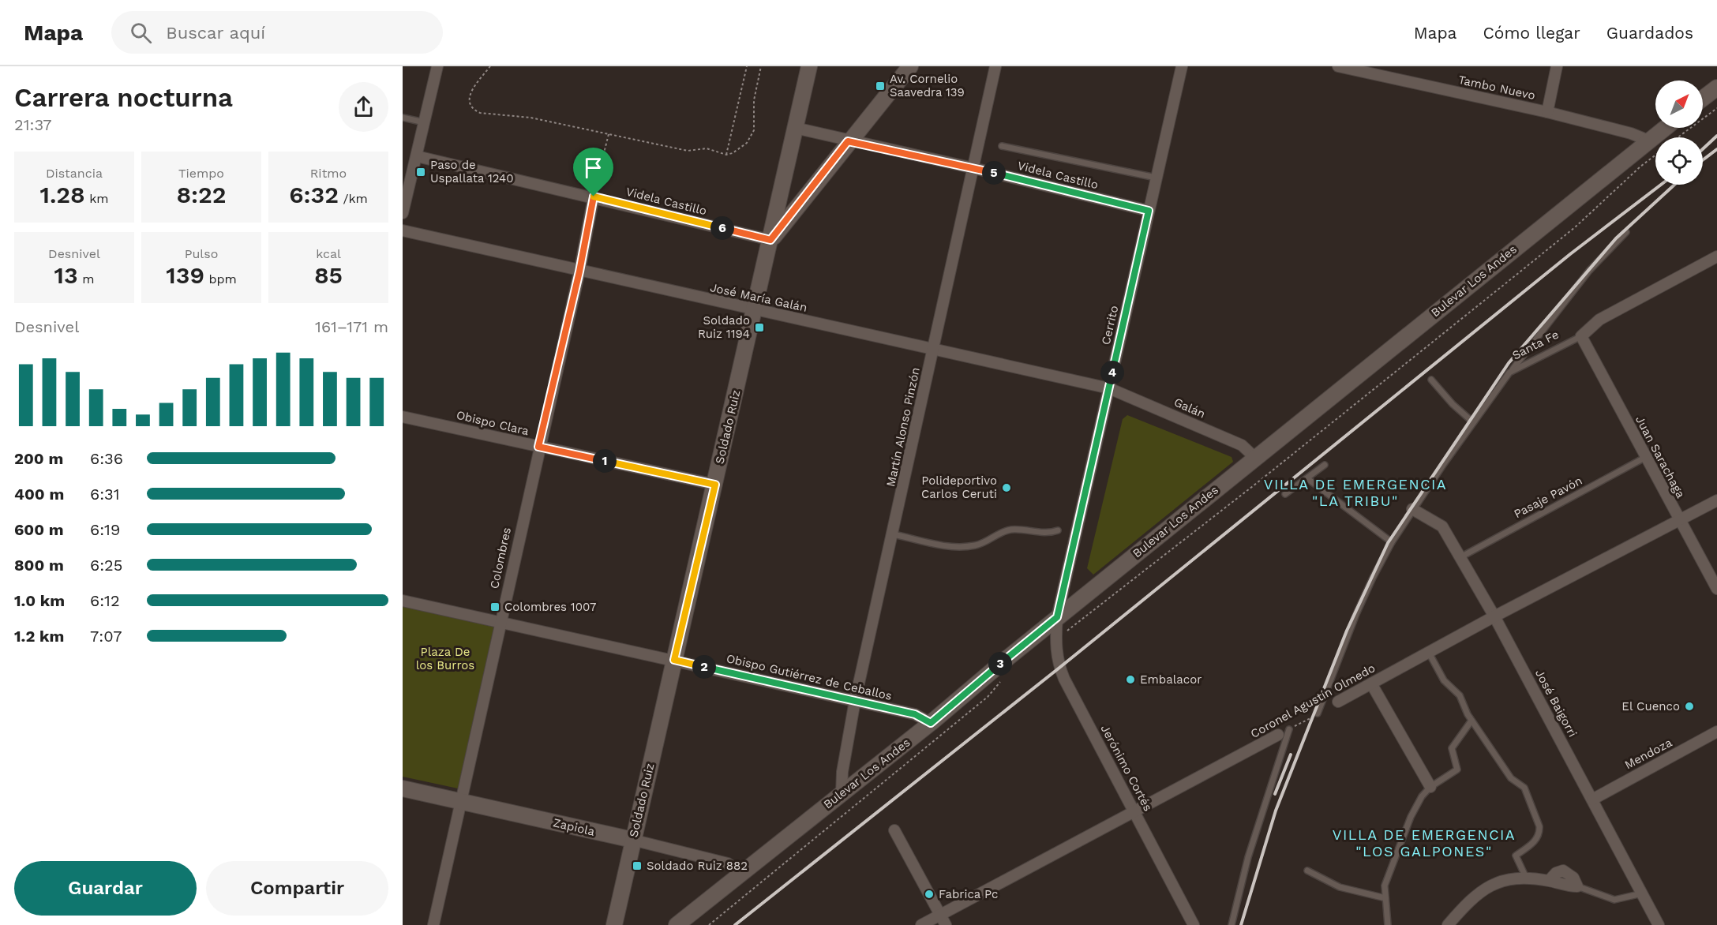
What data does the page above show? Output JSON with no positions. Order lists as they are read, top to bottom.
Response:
{
  "streets": {
    "main road": ["Bulevar Los Andes", "Soldado Ruiz", "Zapiola"],
    "street": [
      "Tambo Nuevo",
      "Videla Castillo",
      "José María Galán",
      "Cerrito",
      "Santa Fe",
      "Galán",
      "Obispo Clara",
      "Martín Alonso Pinzón",
      "Juan Sarachaga",
      "Colombres",
      "Obispo Gutiérrez de Ceballos",
      "Coronel Agustín Olmedo",
      "José Baigorri",
      "Mendoza",
      "Jerónimo Cortés"
    ],
    "lane": ["Pasaje Pavón"]
  },
  "crossings": [
    ["Tambo Nuevo", "Bulevar Los Andes"],
    ["Videla Castillo", "Cerrito"],
    ["Videla Castillo", "Soldado Ruiz"],
    ["Videla Castillo", "Martín Alonso Pinzón"],
    ["Videla Castillo", "Colombres"],
    ["Bulevar Los Andes", "Cerrito"],
    ["Bulevar Los Andes", "Galán"],
    ["Bulevar Los Andes", "Martín Alonso Pinzón"],
    ["Bulevar Los Andes", "Obispo Gutiérrez de Ceballos"],
    ["Bulevar Los Andes", "Jerónimo Cortés"],
    ["Bulevar Los Andes", "Zapiola"],
    ["José María Galán", "Cerrito"],
    ["José María Galán", "Galán"],
    ["José María Galán", "Soldado Ruiz"],
    ["José María Galán", "Martín Alonso Pinzón"],
    ["José María Galán", "Colombres"],
    ["Cerrito", "Galán"],
    ["Cerrito", "Jerónimo Cortés"],
    ["Santa Fe", "Juan Sarachaga"],
    ["Santa Fe", "Coronel Agustín Olmedo"],
    ["Santa Fe", "José Baigorri"],
    ["Obispo Clara", "Soldado Ruiz"],
    ["Obispo Clara", "Colombres"],
    ["Soldado Ruiz", "Obispo Gutiérrez de Ceballos"],
    ["Soldado Ruiz", "Zapiola"],
    ["Martín Alonso Pinzón", "Obispo Gutiérrez de Ceballos"],
    ["Juan Sarachaga", "Pasaje Pavón"],
    ["Juan Sarachaga", "Coronel Agustín Olmedo"],
    ["Pasaje Pavón", "José Baigorri"],
    ["Colombres", "Obispo Gutiérrez de Ceballos"],
    ["Colombres", "Zapiola"],
    ["Coronel Agustín Olmedo", "José Baigorri"],
    ["Coronel Agustín Olmedo", "Jerónimo Cortés"],
    ["José Baigorri", "Mendoza"]
  ],
  "districts": ["VILLA DE EMERGENCIA \"LA TRIBU\"", "VILLA DE EMERGENCIA \"LOS GALPONES\""],
  "parks": ["Plaza De los Burros"],
  "places": {
    "transit": [
      "Av. Cornelio Saavedra 139",
      "Paso de Uspallata 1240",
      "Soldado Ruiz 1194",
      "Colombres 1007",
      "Soldado Ruiz 882"
    ],
    "other": [
      "Polideportivo Carlos Ceruti",
      "Embalacor",
      "El Cuenco",
      "Fabrica Pc"
    ]
  },
  "north": "top right",
  "page": {
    "header": "Mapa",
    "search": "Buscar aquí",
    "nav": ["Mapa", "Cómo llegar", "Guardados"],
    "heading": ["Carrera nocturna", "21:37"],
    "stats": [
      ["Distancia", "1.28 km"],
      ["Tiempo", "8:22"],
      ["Ritmo", "6:32 /km"],
      ["Desnivel", "13 m"],
      ["Pulso", "139 bpm"],
      ["kcal", "85"]
    ],
    "pins": [
      "5",
      "6",
      "4",
      "1",
      "3",
      "2"
    ],
    "chart": ["Desnivel", "161–171 m"],
    "list": [
      {
        "name": "200 m",
        "note": "6:36"
      },
      {
        "name": "400 m",
        "note": "6:31"
      },
      {
        "name": "600 m",
        "note": "6:19"
      },
      {
        "name": "800 m",
        "note": "6:25"
      },
      {
        "name": "1.0 km",
        "note": "6:12"
      },
      {
        "name": "1.2 km",
        "note": "7:07"
      }
    ],
    "buttons": ["Guardar", "Compartir"]
  }
}
